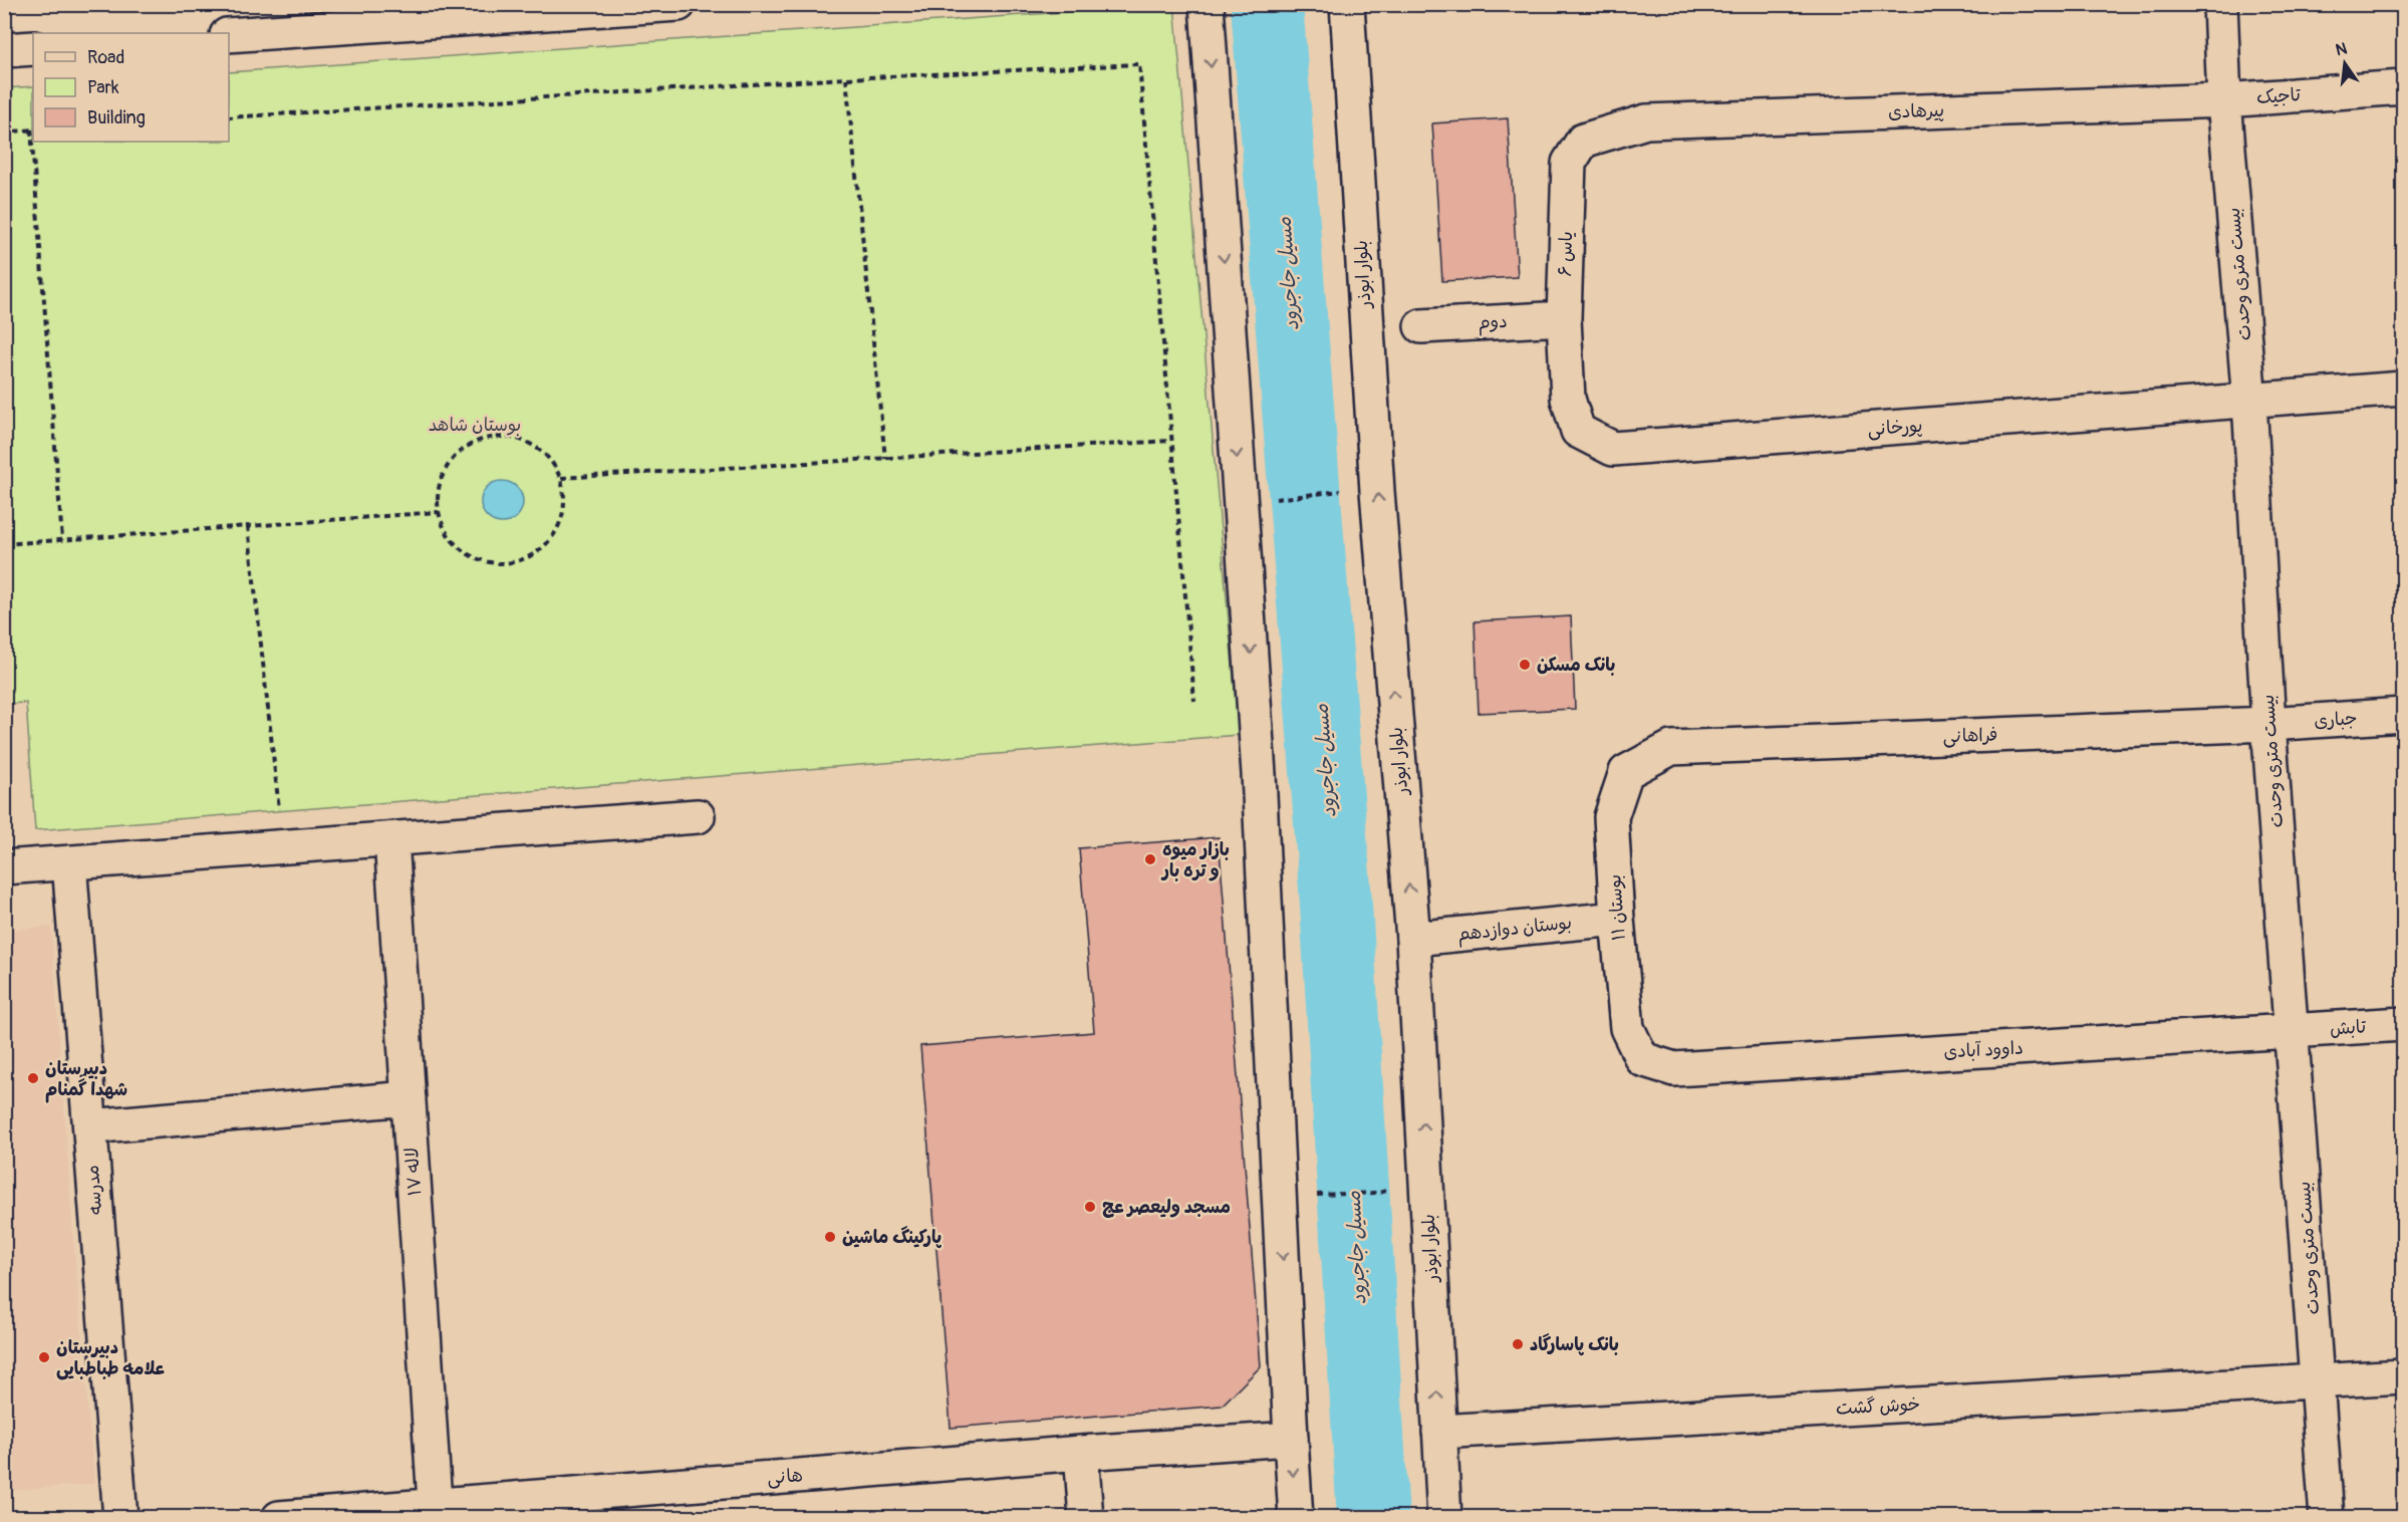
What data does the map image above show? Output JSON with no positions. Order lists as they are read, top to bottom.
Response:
{
  "streets": {
    "street": [
      "تاجیک",
      "پیرهادی",
      "یاس ۶",
      "بلوار ابوذر",
      "بیست متری وحدت",
      "دوم",
      "پورخانی",
      "جباری",
      "فراهانی",
      "بوستان ۱۱",
      "بوستان دوازدهم",
      "تابش",
      "داوود آبادی",
      "لاله ۱۷",
      "مدرسه",
      "خوش گشت",
      "هانی"
    ]
  },
  "crossings": [
    ["تاجیک", "پیرهادی"],
    ["تاجیک", "بیست متری وحدت"],
    ["پیرهادی", "یاس ۶"],
    ["پیرهادی", "بیست متری وحدت"],
    ["یاس ۶", "دوم"],
    ["یاس ۶", "پورخانی"],
    ["بلوار ابوذر", "بوستان دوازدهم"],
    ["بلوار ابوذر", "خوش گشت"],
    ["بیست متری وحدت", "پورخانی"],
    ["بیست متری وحدت", "جباری"],
    ["بیست متری وحدت", "فراهانی"],
    ["بیست متری وحدت", "تابش"],
    ["بیست متری وحدت", "داوود آبادی"],
    ["بیست متری وحدت", "خوش گشت"],
    ["جباری", "فراهانی"],
    ["فراهانی", "بوستان ۱۱"],
    ["بوستان ۱۱", "بوستان دوازدهم"],
    ["بوستان ۱۱", "داوود آبادی"],
    ["تابش", "داوود آبادی"],
    ["لاله ۱۷", "هانی"]
  ],
  "water": ["مسیل جاجرود"],
  "parks": ["بوستان شاهد"],
  "places": [
    "بانک مسکن",
    "بازار میوه و تره بار",
    "دبیرستان شهدا گمنام",
    "مسجد ولیعصر عج",
    "پارکینگ ماشین",
    "بانک پاسارگاد",
    "دبیرستان علامه طباطبایی"
  ],
  "legend": ["Road", "Park", "Building"],
  "north": "top"
}
